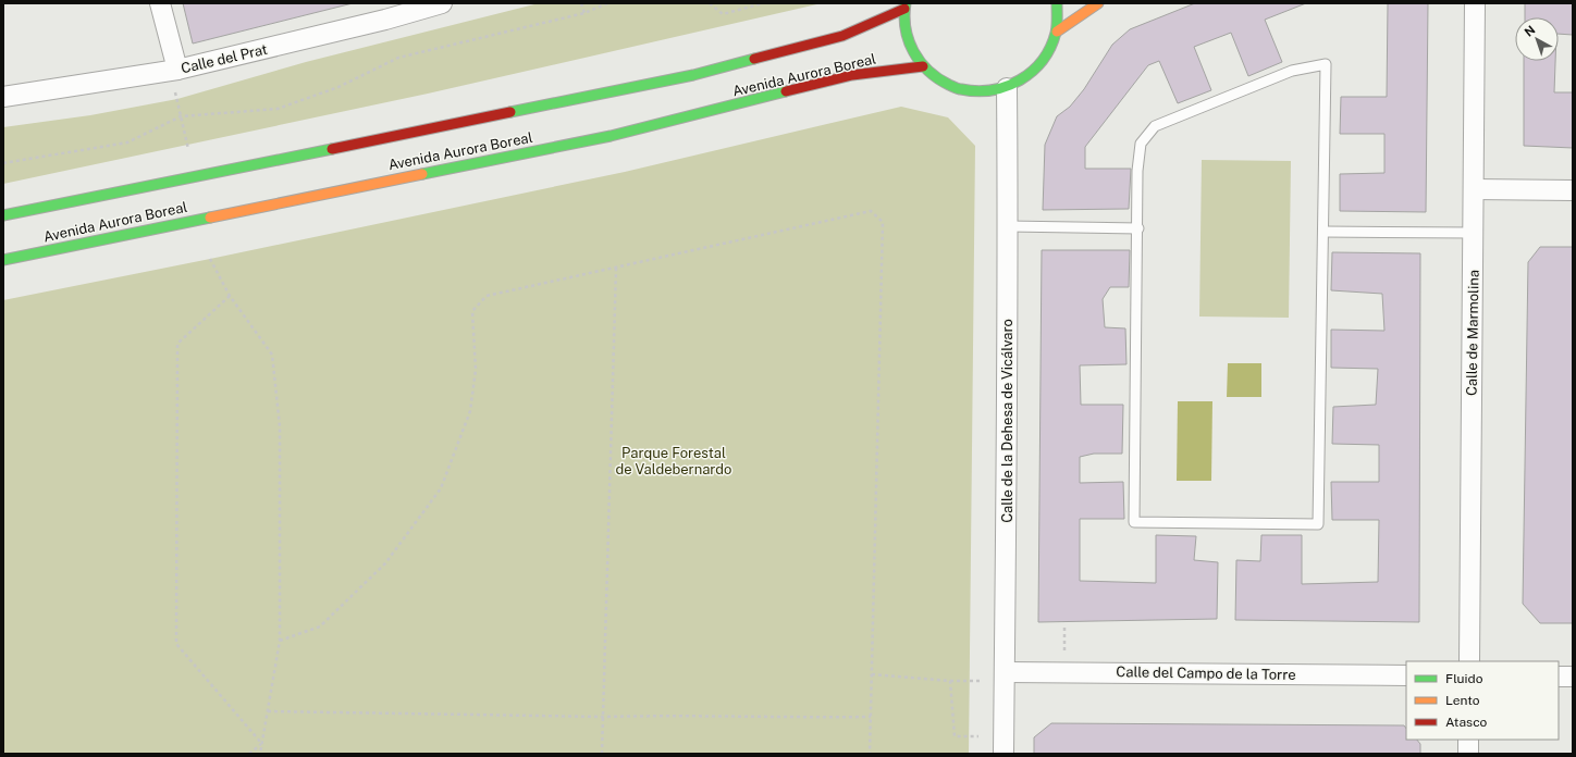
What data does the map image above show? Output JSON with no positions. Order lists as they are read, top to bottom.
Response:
{
  "streets": {
    "main road": ["Avenida Aurora Boreal"],
    "street": [
      "Calle del Prat",
      "Calle de Marmolina",
      "Calle de la Dehesa de Vicálvaro",
      "Calle del Campo de la Torre"
    ]
  },
  "crossings": [
    ["Calle de la Dehesa de Vicálvaro", "Calle del Campo de la Torre"]
  ],
  "parks": ["Parque Forestal de Valdebernardo"],
  "legend": ["Fluido", "Lento", "Atasco"],
  "north": "top left"
}
